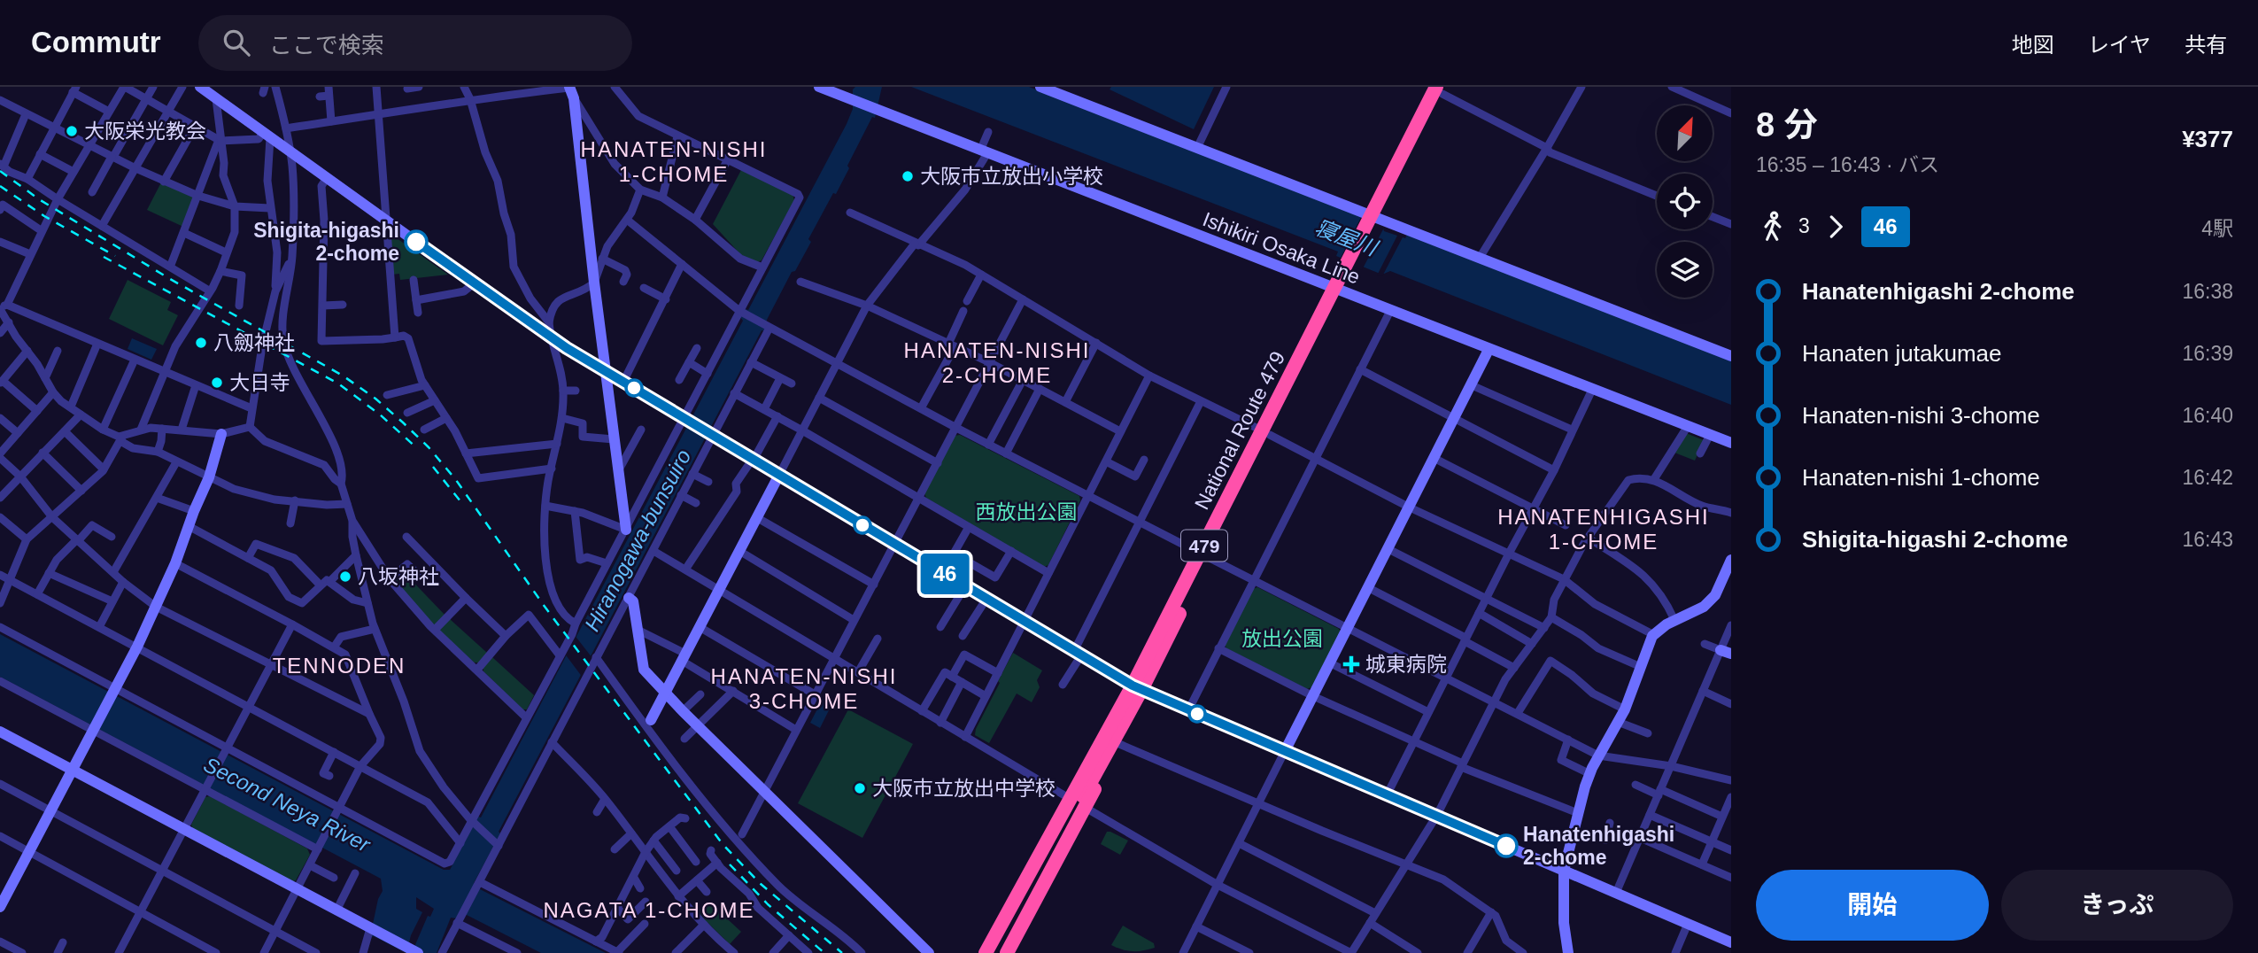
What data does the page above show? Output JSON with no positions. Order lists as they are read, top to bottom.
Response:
{
  "streets": {
    "highway": ["National Route 479", "479"],
    "street": ["Ishikiri Osaka Line"]
  },
  "crossings": [
    ["Ishikiri Osaka Line", "National Route 479"]
  ],
  "districts": [
    "HANATEN-NISHI 1-CHOME",
    "HANATEN-NISHI 2-CHOME",
    "HANATENHIGASHI 1-CHOME",
    "TENNODEN",
    "HANATEN-NISHI 3-CHOME",
    "NAGATA 1-CHOME"
  ],
  "water": ["寝屋川", "Hiranogawa-bunsuiro", "Second Neya River"],
  "parks": ["西放出公園", "放出公園"],
  "places": {
    "other": [
      "大阪栄光教会",
      "大阪市立放出小学校",
      "Shigita-higashi 2-chome",
      "八劔神社",
      "大日寺",
      "八坂神社",
      "大阪市立放出中学校",
      "Hanatenhigashi 2-chome"
    ],
    "health": ["城東病院"]
  },
  "lines": ["bus line 46"],
  "north": "top right",
  "page": {
    "header": "Commutr",
    "search": "ここで検索",
    "nav": ["地図", "レイヤ", "共有"],
    "on_map": "46",
    "heading": ["8 分", "16:35 – 16:43 · バス", "¥377"],
    "legs": ["3", "46", "4駅"],
    "list": [
      {
        "name": "Hanatenhigashi 2-chome",
        "value": "16:38"
      },
      {
        "name": "Hanaten jutakumae",
        "value": "16:39"
      },
      {
        "name": "Hanaten-nishi 3-chome",
        "value": "16:40"
      },
      {
        "name": "Hanaten-nishi 1-chome",
        "value": "16:42"
      },
      {
        "name": "Shigita-higashi 2-chome",
        "value": "16:43"
      }
    ],
    "buttons": ["開始", "きっぷ"]
  }
}
